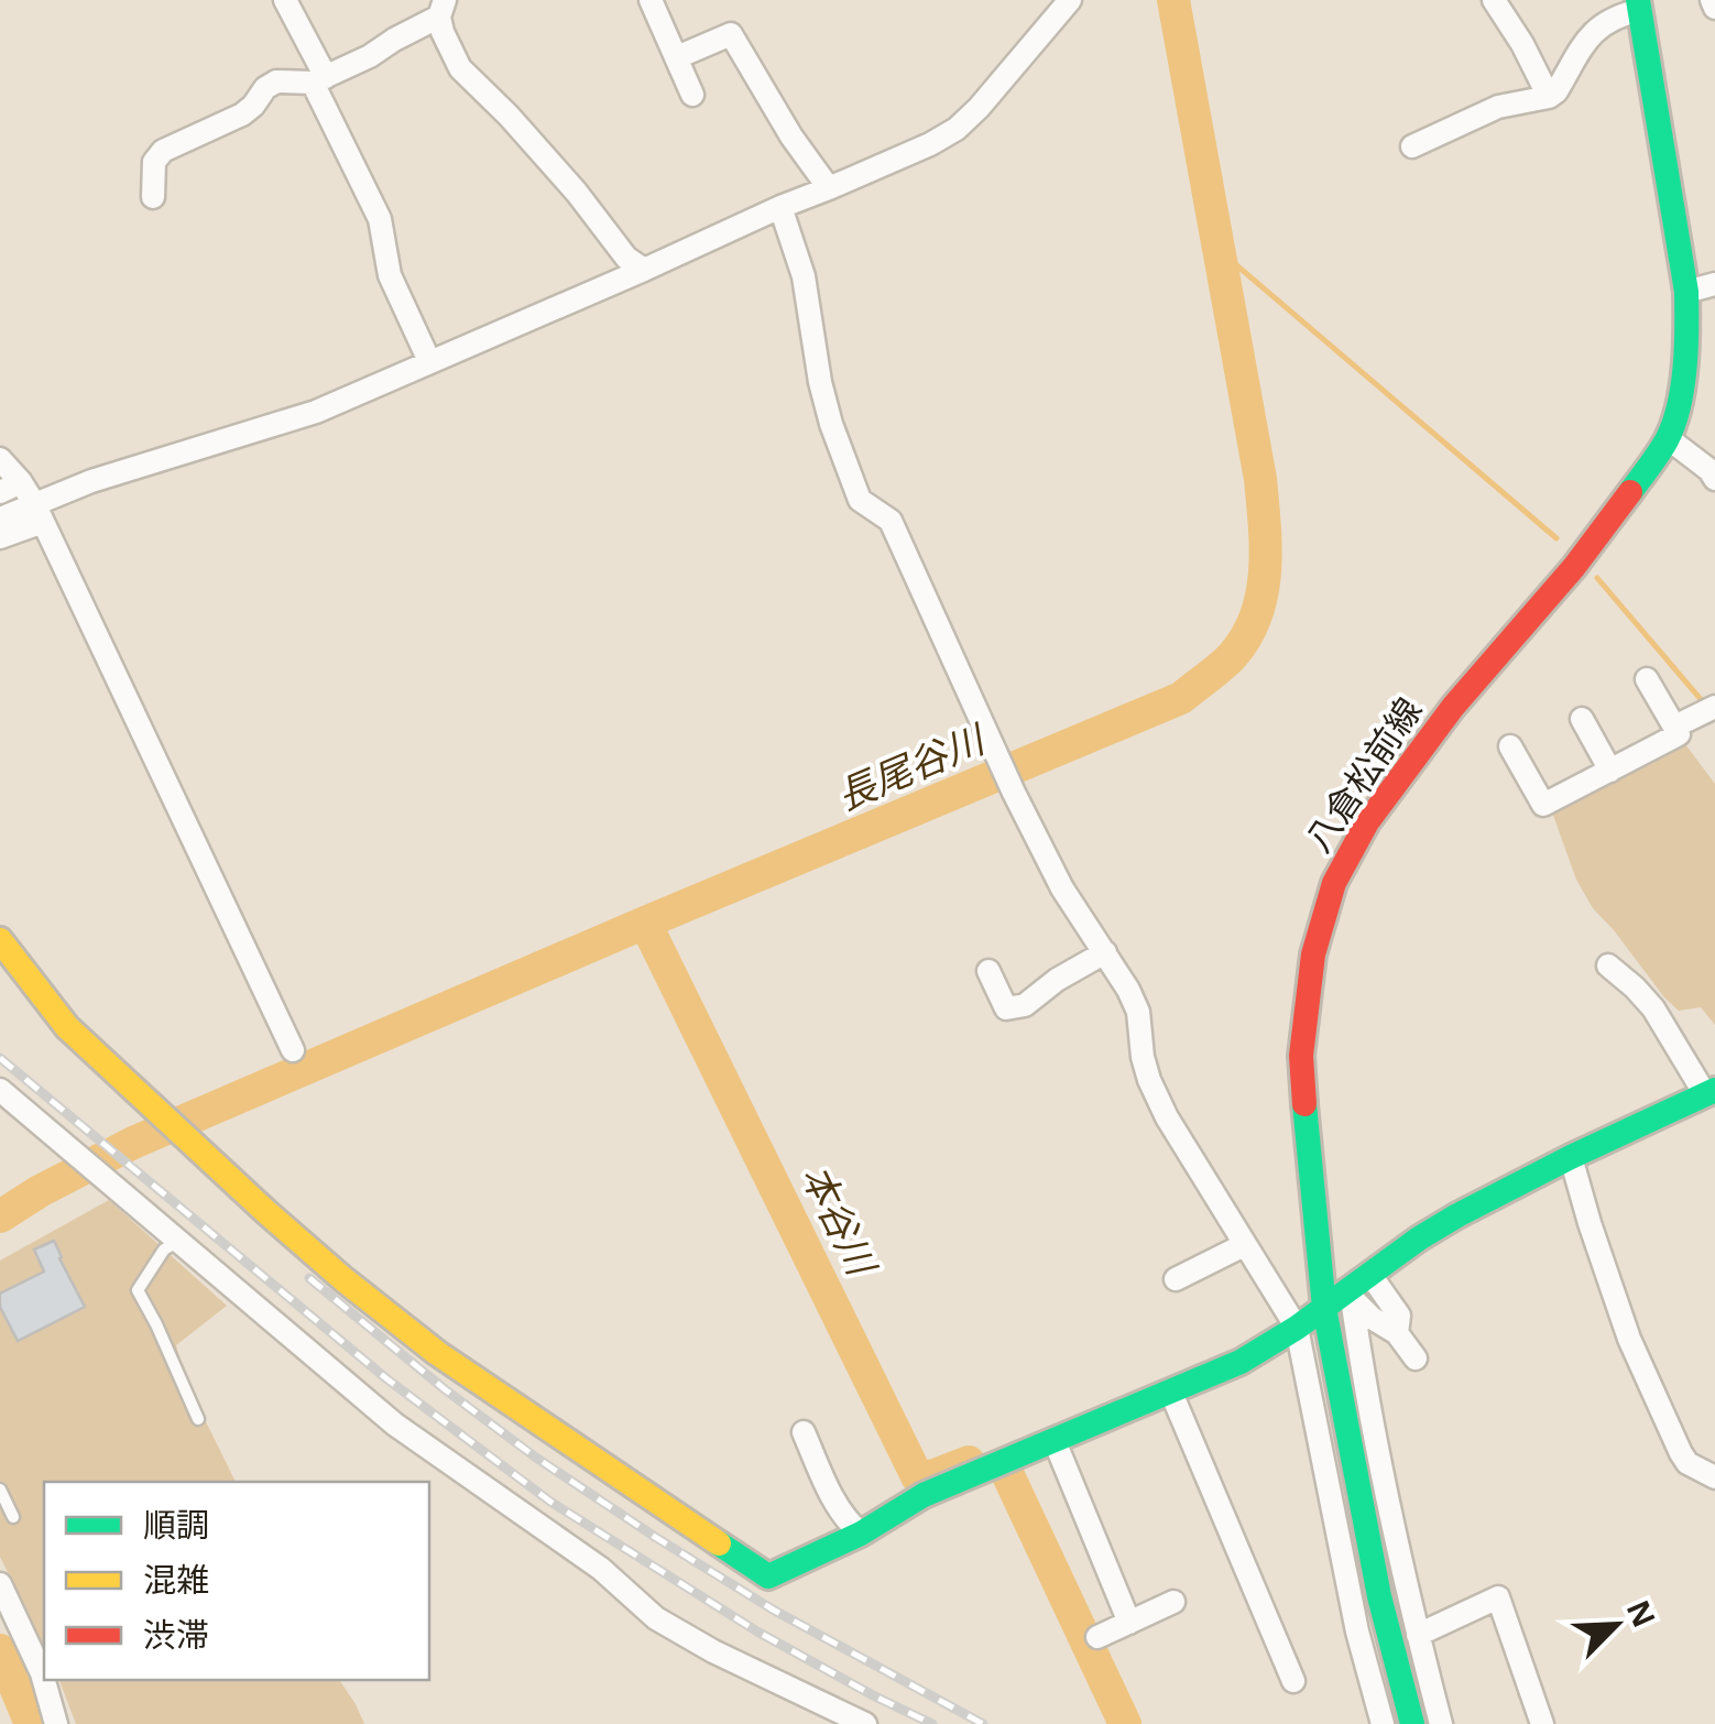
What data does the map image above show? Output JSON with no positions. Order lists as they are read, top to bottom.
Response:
{
  "streets": {
    "street": ["八倉松前線"]
  },
  "water": ["長尾谷川", "本谷川"],
  "legend": ["順調", "混雑", "渋滞"],
  "north": "top right"
}
